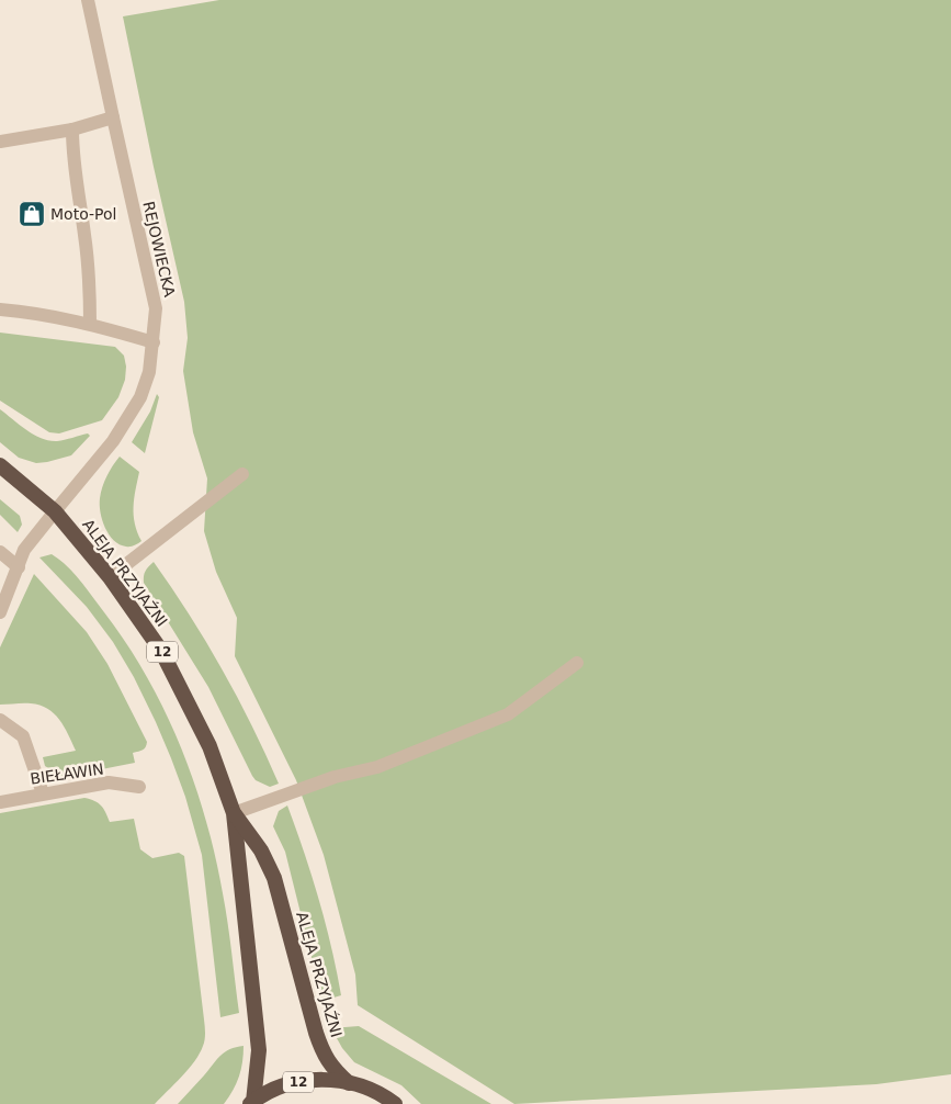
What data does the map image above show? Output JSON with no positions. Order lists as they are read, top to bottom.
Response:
{
  "streets": {
    "highway": ["ALEJA PRZYJAŹNI", "12"],
    "street": ["REJOWIECKA", "BIEŁAWIN"]
  },
  "crossings": [
    ["REJOWIECKA", "ALEJA PRZYJAŹNI"],
    ["ALEJA PRZYJAŹNI", "12"]
  ],
  "places": {
    "shop": ["Moto-Pol"]
  }
}
